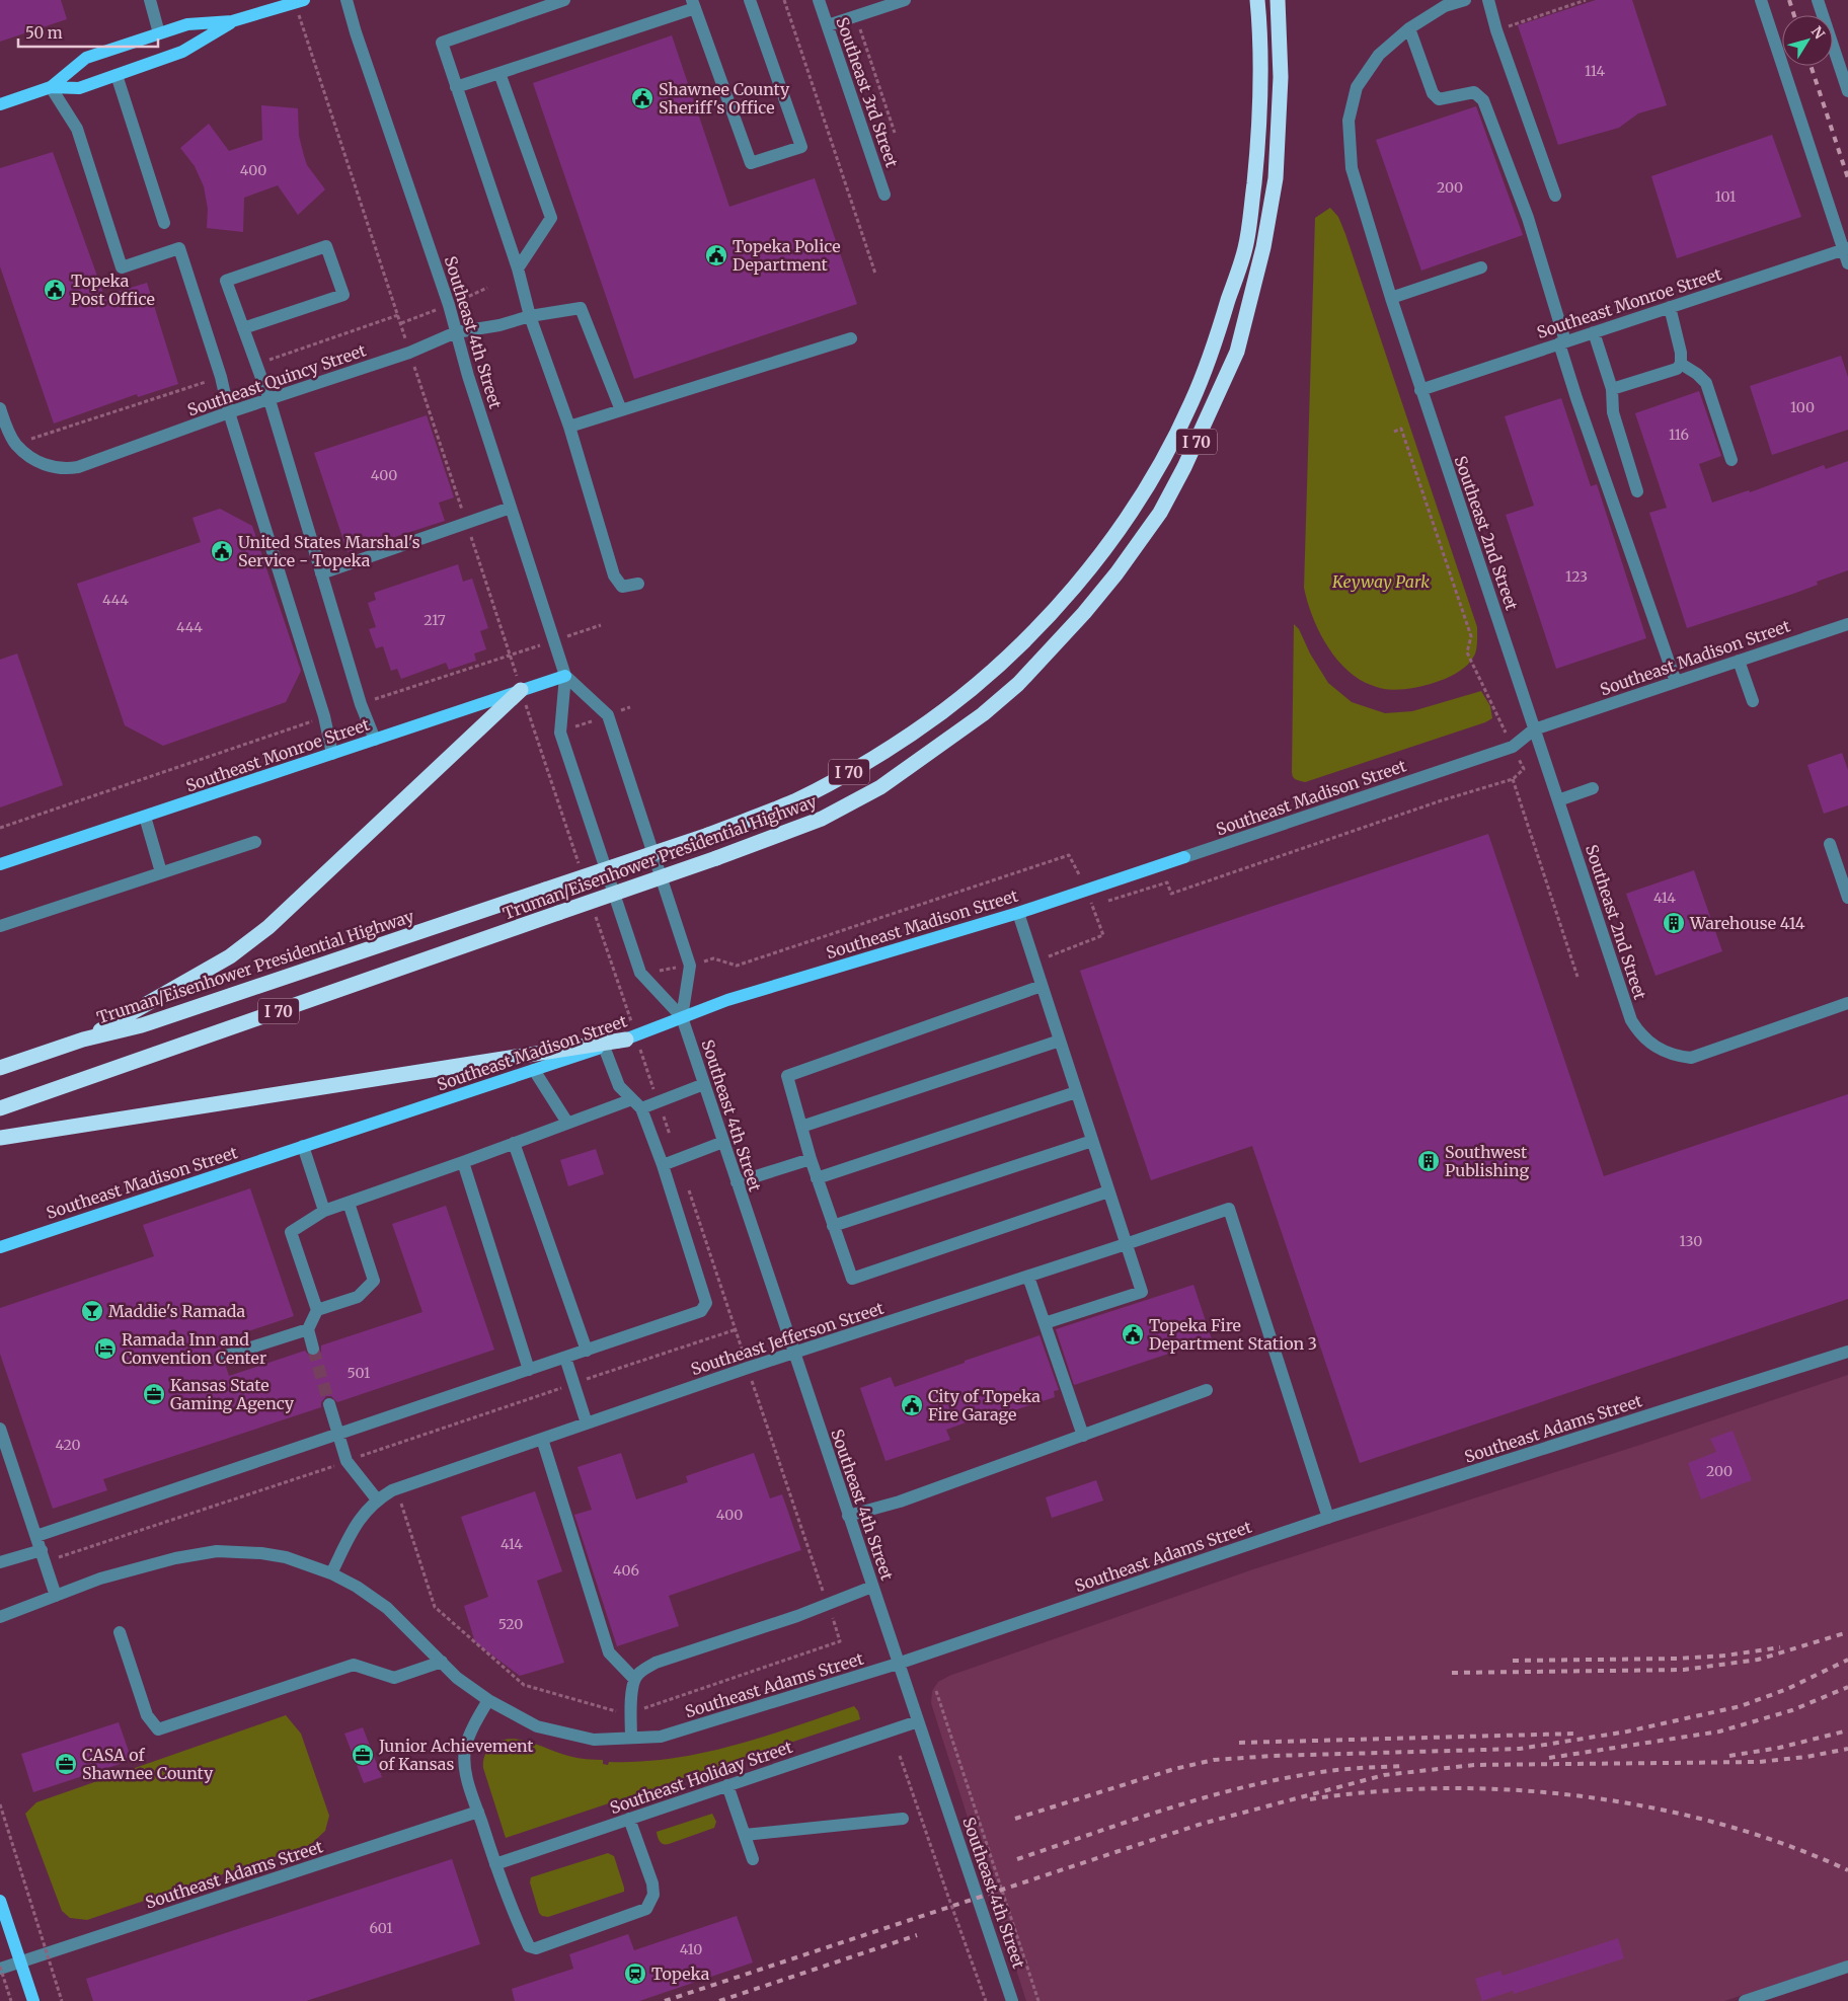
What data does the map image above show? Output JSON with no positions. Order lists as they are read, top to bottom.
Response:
{
  "streets": {
    "highway": ["I 70", "Truman/Eisenhower Presidential Highway"],
    "main road": ["Southeast Monroe Street", "Southeast Madison Street"],
    "street": [
      "Southeast 3rd Street",
      "Southeast 4th Street",
      "Southeast Quincy Street",
      "Southeast 2nd Street",
      "Southeast Jefferson Street",
      "Southeast Adams Street",
      "Southeast Holiday Street"
    ]
  },
  "crossings": [
    ["Southeast Monroe Street", "Southeast 4th Street"],
    ["Southeast Monroe Street", "Southeast 2nd Street"],
    ["Southeast 4th Street", "Southeast Quincy Street"],
    ["Southeast 4th Street", "Southeast Madison Street"],
    ["Southeast 4th Street", "Southeast Jefferson Street"],
    ["Southeast 4th Street", "Southeast Adams Street"],
    ["Southeast 4th Street", "Southeast Holiday Street"],
    ["Southeast 2nd Street", "Southeast Madison Street"],
    ["Southeast Jefferson Street", "Southeast Adams Street"]
  ],
  "parks": ["Keyway Park"],
  "places": {
    "public building": [
      "Shawnee County Sheriff's Office",
      "Topeka Police Department",
      "Topeka Post Office",
      "United States Marshal's Service - Topeka",
      "Topeka Fire Department Station 3",
      "City of Topeka Fire Garage"
    ],
    "building": ["Warehouse 414", "Southwest Publishing"],
    "bar": ["Maddie's Ramada"],
    "hotel": ["Ramada Inn and Convention Center"],
    "office": ["Kansas State Gaming Agency", "Junior Achievement of Kansas", "CASA of Shawnee County"],
    "station": ["Topeka"]
  },
  "house_numbers": [
    "114",
    "400",
    "200",
    "101",
    "100",
    "116",
    "400",
    "123",
    "444",
    "217",
    "444",
    "414",
    "130",
    "501",
    "420",
    "200",
    "400",
    "414",
    "406",
    "520",
    "601",
    "410"
  ],
  "scale_bar": "50 m",
  "north": "top right"
}
